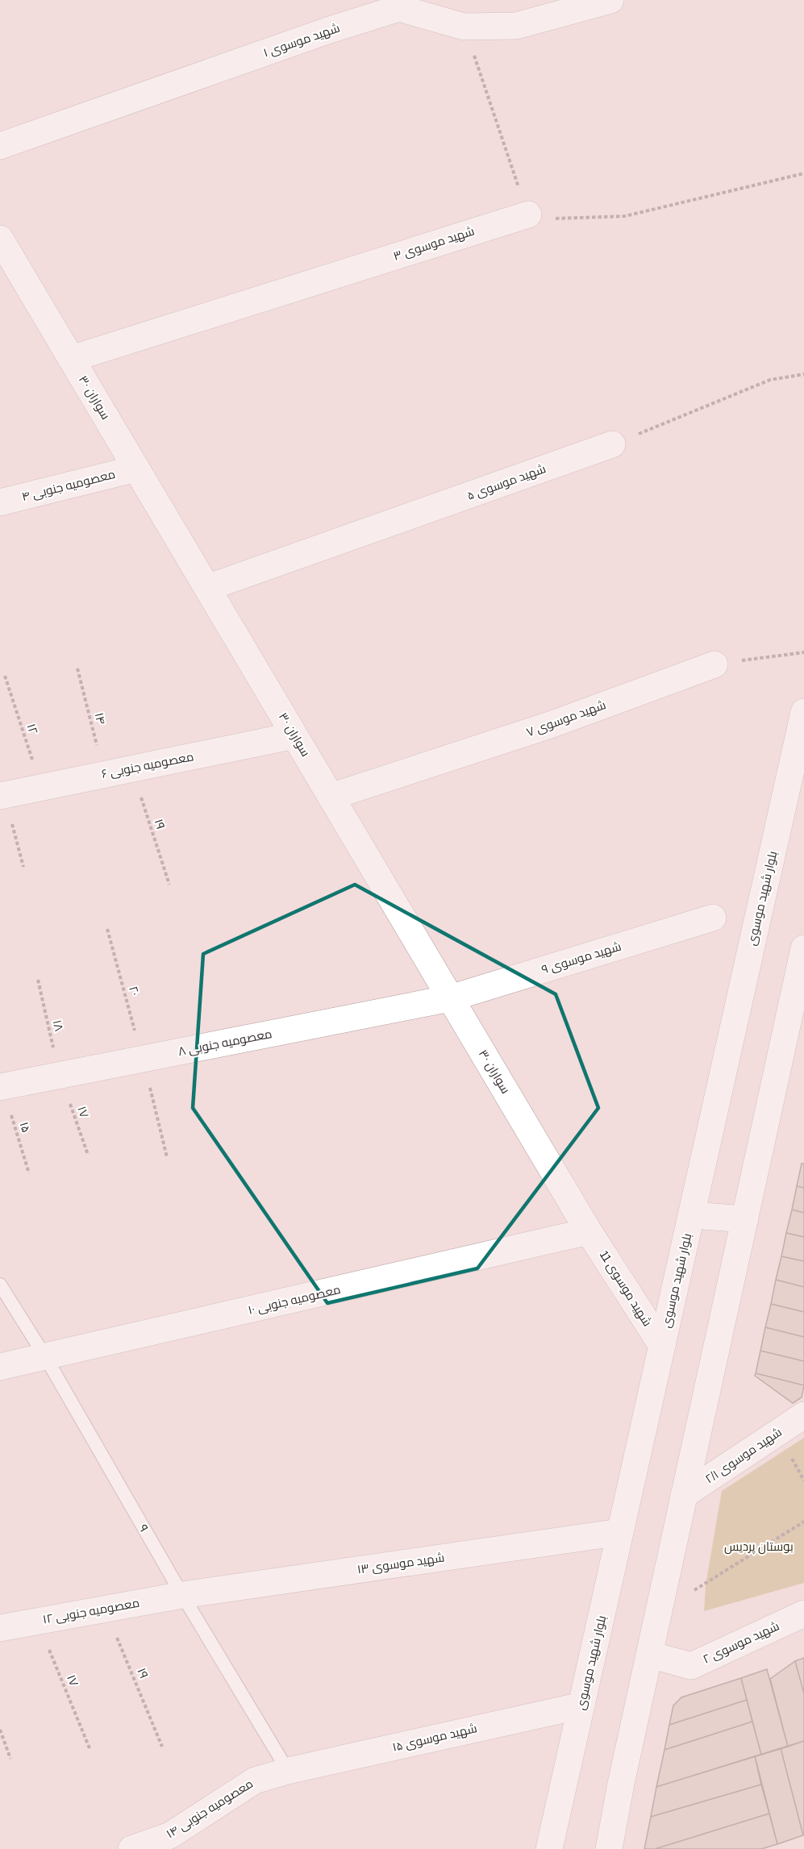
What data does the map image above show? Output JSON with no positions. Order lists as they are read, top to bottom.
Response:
{
  "streets": {
    "street": [
      "شهید موسوی ۱",
      "شهید موسوی ۳",
      "سواران ۳۰",
      "شهید موسوی ۵",
      "معصومیه جنوبی ۴",
      "شهید موسوی ۷",
      "معصومیه جنوبی ۶",
      "بلوار شهید موسوی",
      "شهید موسوی ۹",
      "معصومیه جنوبی ۸",
      "شهید موسوی 11",
      "معصومیه جنوبی ۱۰",
      "شهید موسوی ۲/۱",
      "شهید موسوی ۱۳",
      "معصومیه جنوبی ۱۲",
      "شهید موسوی ۲",
      "شهید موسوی ۱۵",
      "معصومیه جنوبی ۱۴"
    ],
    "lane": ["۹"],
    "path": [
      "۱۴",
      "۱۲",
      "۱۹",
      "۲۰",
      "۱۸",
      "۱۷",
      "۱۵"
    ]
  },
  "crossings": [
    ["شهید موسوی ۳", "سواران ۳۰"],
    ["سواران ۳۰", "شهید موسوی ۵"],
    ["سواران ۳۰", "معصومیه جنوبی ۴"],
    ["سواران ۳۰", "شهید موسوی ۷"],
    ["سواران ۳۰", "معصومیه جنوبی ۶"],
    ["سواران ۳۰", "شهید موسوی ۹"],
    ["سواران ۳۰", "معصومیه جنوبی ۸"],
    ["سواران ۳۰", "شهید موسوی 11"],
    ["سواران ۳۰", "معصومیه جنوبی ۱۰"],
    ["۱۴", "معصومیه جنوبی ۶"],
    ["۱۲", "معصومیه جنوبی ۶"],
    ["معصومیه جنوبی ۶", "۱۹"],
    ["۱۹", "معصومیه جنوبی ۱۲"],
    ["بلوار شهید موسوی", "شهید موسوی 11"],
    ["بلوار شهید موسوی", "شهید موسوی ۱۳"],
    ["بلوار شهید موسوی", "شهید موسوی ۱۵"],
    ["شهید موسوی ۹", "معصومیه جنوبی ۸"],
    ["۲۰", "معصومیه جنوبی ۸"],
    ["۱۸", "معصومیه جنوبی ۸"],
    ["۱۸", "۱۷"],
    ["معصومیه جنوبی ۸", "۱۷"],
    ["معصومیه جنوبی ۸", "۱۵"],
    ["۱۷", "معصومیه جنوبی ۱۲"],
    ["شهید موسوی 11", "معصومیه جنوبی ۱۰"],
    ["معصومیه جنوبی ۱۰", "۹"],
    ["۹", "شهید موسوی ۱۳"],
    ["۹", "معصومیه جنوبی ۱۲"],
    ["۹", "شهید موسوی ۱۵"],
    ["۹", "معصومیه جنوبی ۱۴"],
    ["شهید موسوی ۱۳", "معصومیه جنوبی ۱۲"],
    ["شهید موسوی ۱۵", "معصومیه جنوبی ۱۴"]
  ],
  "parks": ["بوستان پردیس"]
}
